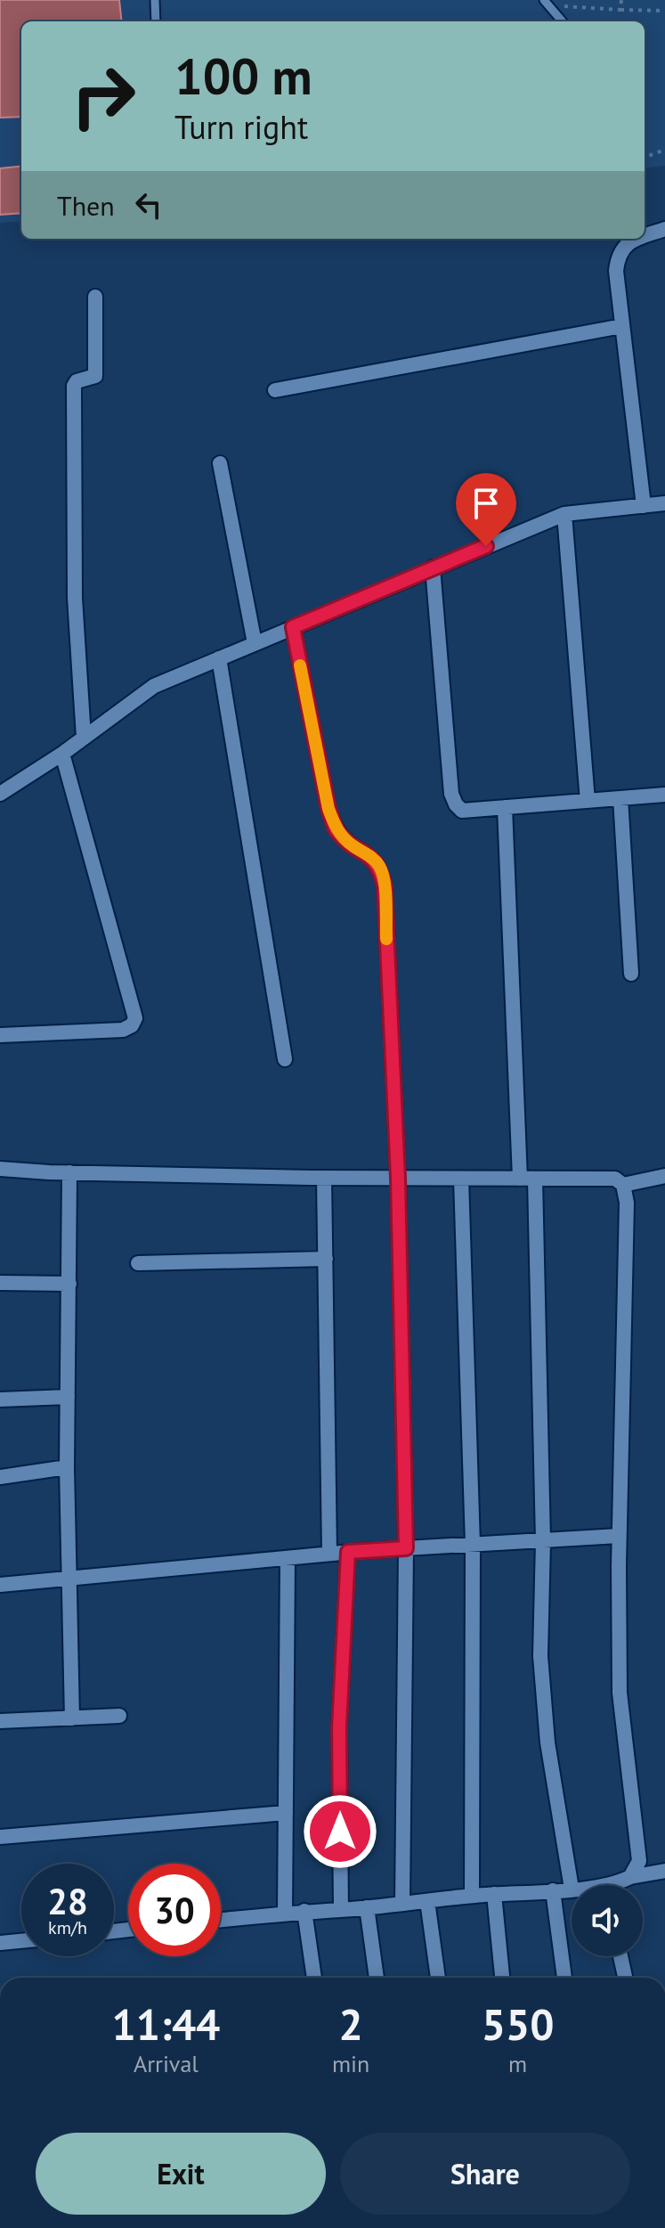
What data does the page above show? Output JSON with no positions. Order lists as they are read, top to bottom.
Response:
{
  "page": {
    "turn": ["100 m", "Turn right"],
    "then": "Then",
    "speed": "28 km/h",
    "limit": "30",
    "eta": [
      "11:44",
      "Arrival",
      "2",
      "min",
      "550",
      "m"
    ],
    "buttons": ["Exit", "Share"]
  }
}
